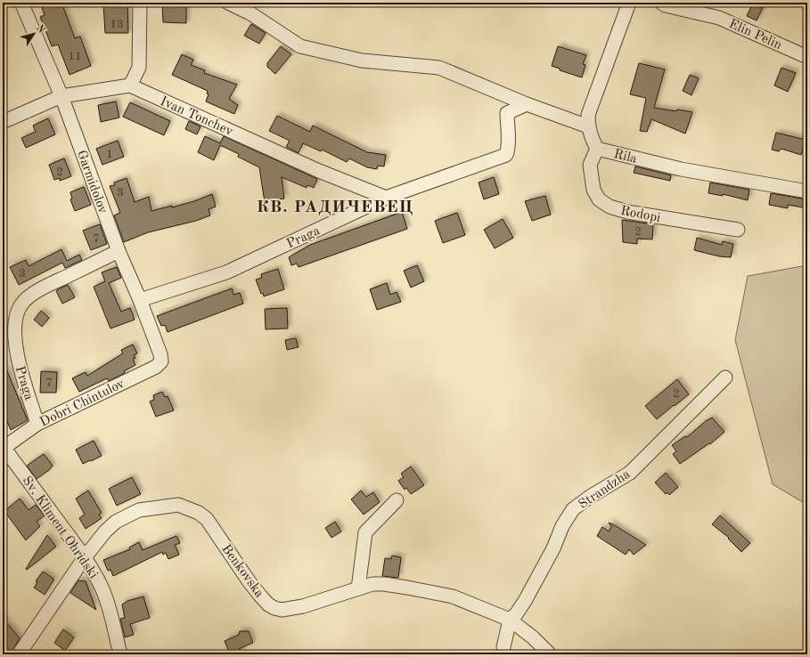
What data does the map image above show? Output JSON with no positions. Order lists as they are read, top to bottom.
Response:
{
  "streets": {
    "street": [
      "Elin Pelin",
      "Ivan Tonchev",
      "Rila",
      "Garmidolov",
      "Rodopi",
      "Praga",
      "Dobri Chintulov",
      "Strandzha",
      "Sv. Kliment Ohridski",
      "Benkovska"
    ]
  },
  "crossings": [
    ["Ivan Tonchev", "Praga"],
    ["Rila", "Rodopi"],
    ["Garmidolov", "Praga"],
    ["Garmidolov", "Dobri Chintulov"],
    ["Praga", "Dobri Chintulov"],
    ["Dobri Chintulov", "Sv. Kliment Ohridski"],
    ["Strandzha", "Benkovska"],
    ["Sv. Kliment Ohridski", "Benkovska"]
  ],
  "districts": ["КВ. РАДИЧЕВЕЦ"],
  "house_numbers": [
    "13",
    "11",
    "1",
    "2",
    "3",
    "2",
    "7",
    "3",
    "7",
    "2"
  ],
  "north": "top right"
}
